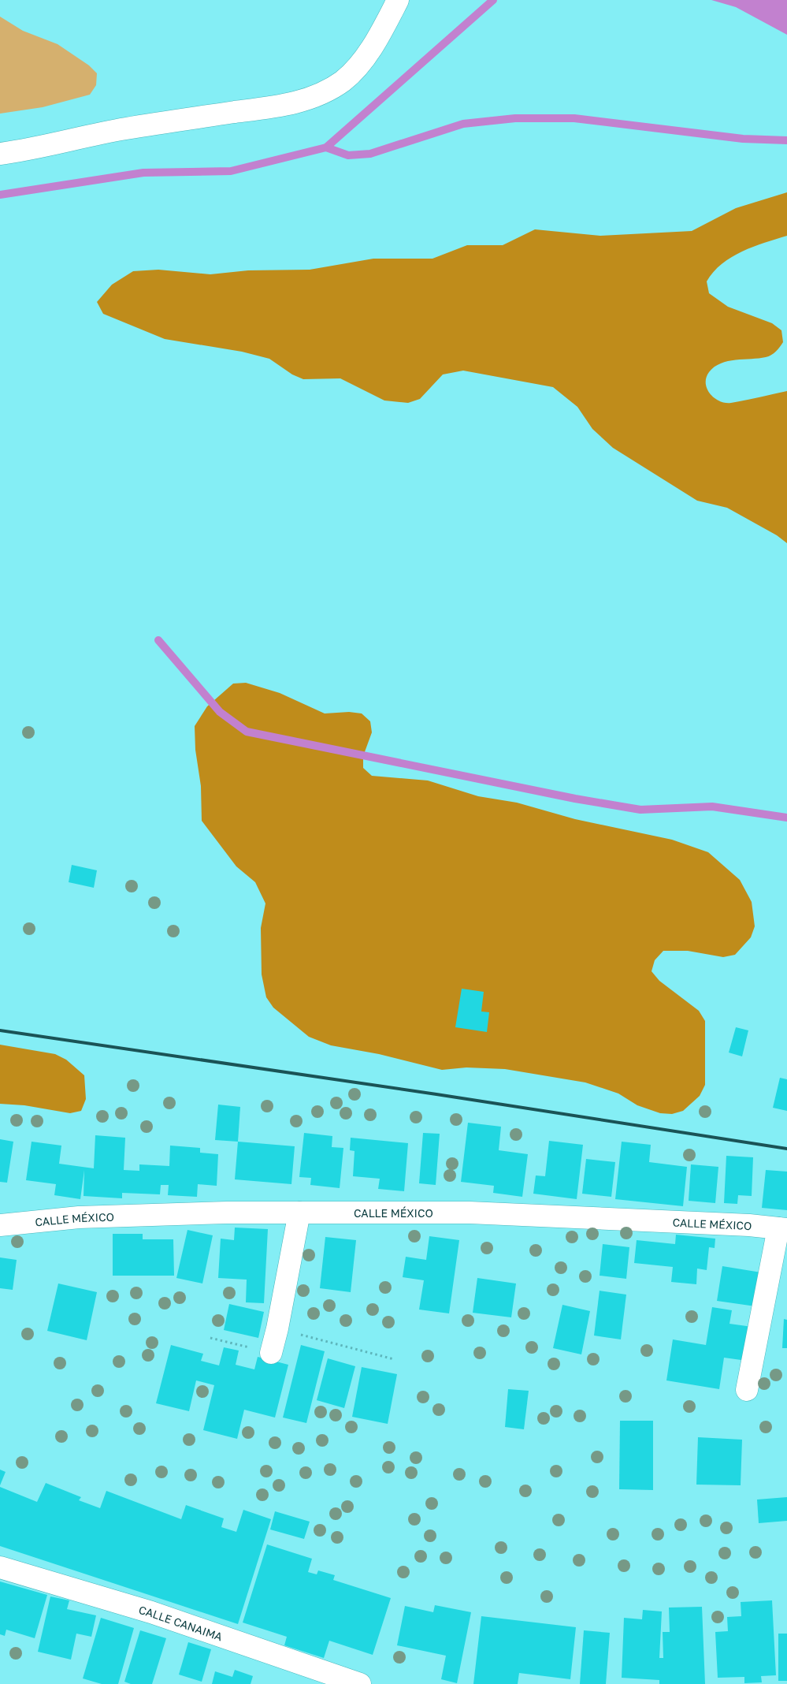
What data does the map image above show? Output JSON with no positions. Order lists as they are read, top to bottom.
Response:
{
  "streets": {
    "street": ["CALLE MÉXICO", "CALLE CANAIMA"]
  }
}
